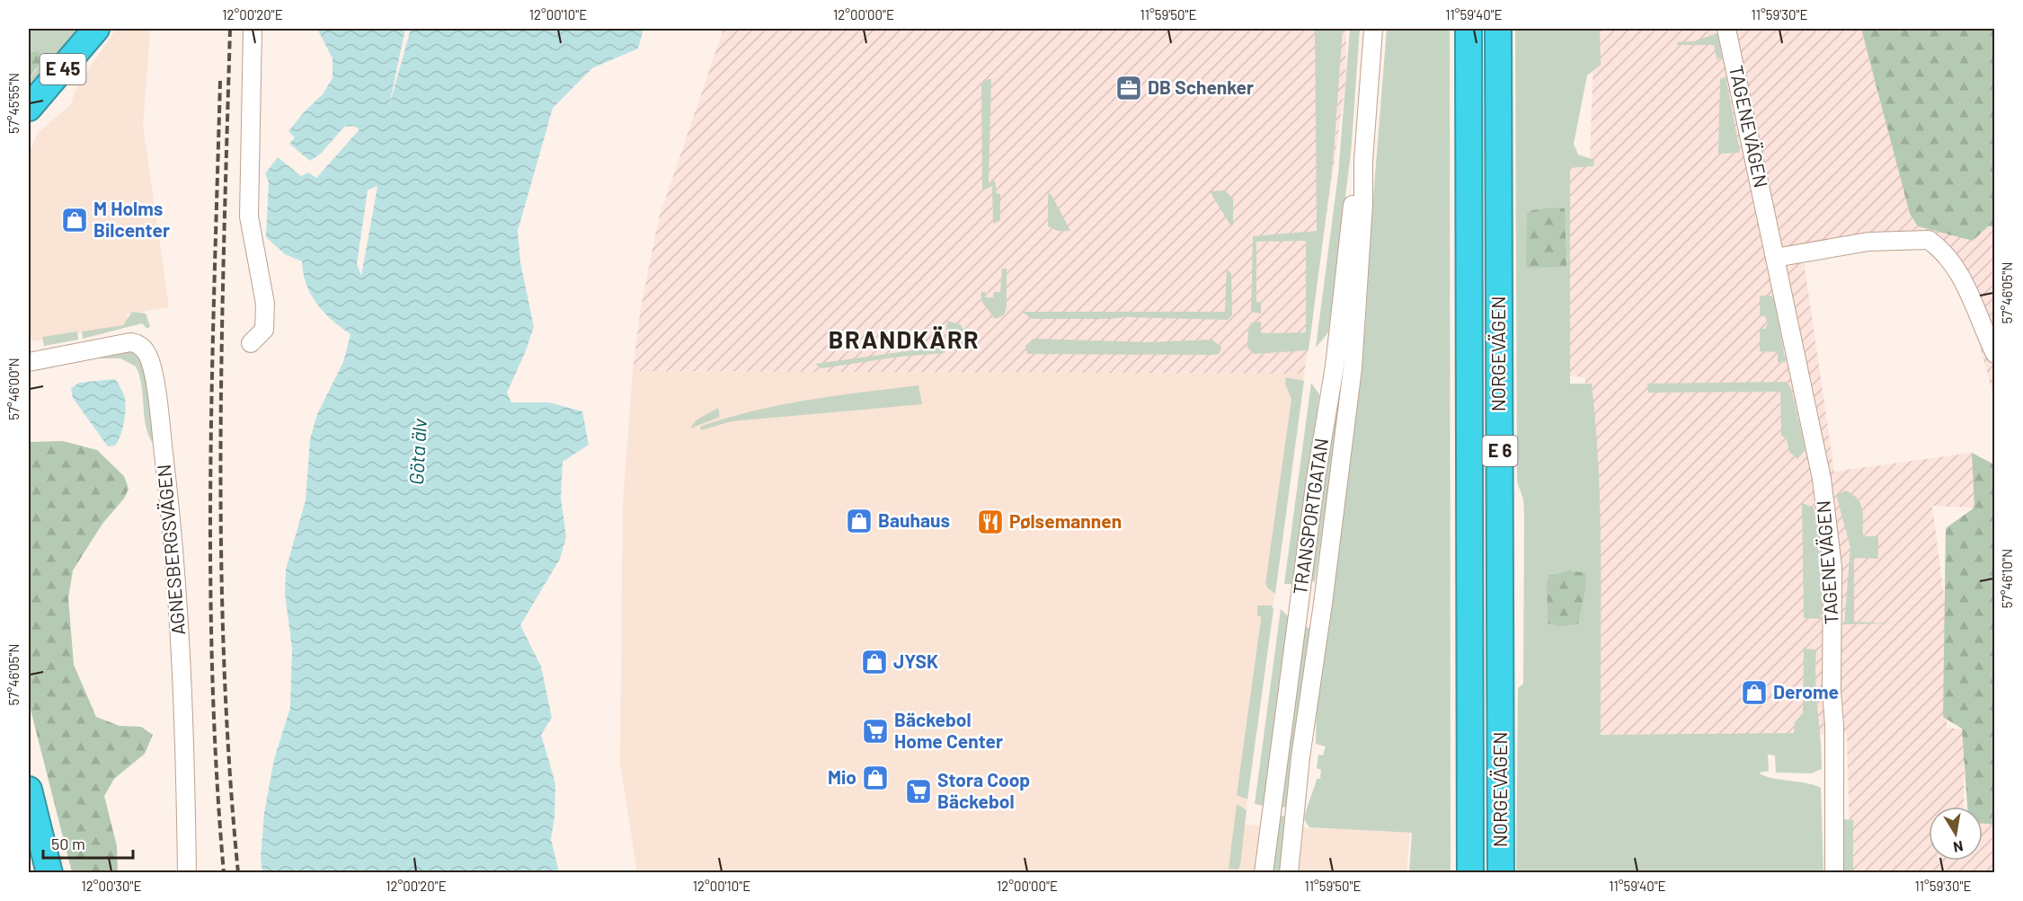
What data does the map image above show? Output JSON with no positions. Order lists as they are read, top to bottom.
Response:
{
  "streets": {
    "highway": ["E 45", "NORGEVÄGEN", "E 6"],
    "street": ["TAGENEVÄGEN", "TRANSPORTGATAN", "AGNESBERGSVÄGEN"]
  },
  "districts": ["BRANDKÄRR"],
  "water": ["Göta älv"],
  "places": {
    "office": ["DB Schenker"],
    "shop": [
      "M Holms Bilcenter",
      "Bauhaus",
      "JYSK",
      "Derome",
      "Mio"
    ],
    "restaurant": ["Pølsemannen"],
    "supermarket": ["Bäckebol Home Center", "Stora Coop Bäckebol"]
  },
  "scale_bar": "50 m",
  "north": "bottom",
  "coordinates": [
    "12°00'20\"E",
    "12°00'10\"E",
    "12°00'00\"E",
    "11°59'50\"E",
    "11°59'40\"E",
    "11°59'30\"E",
    "57°45'55\"N",
    "57°46'05\"N",
    "57°46'00\"N",
    "57°46'10\"N",
    "12°00'30\"E"
  ]
}
